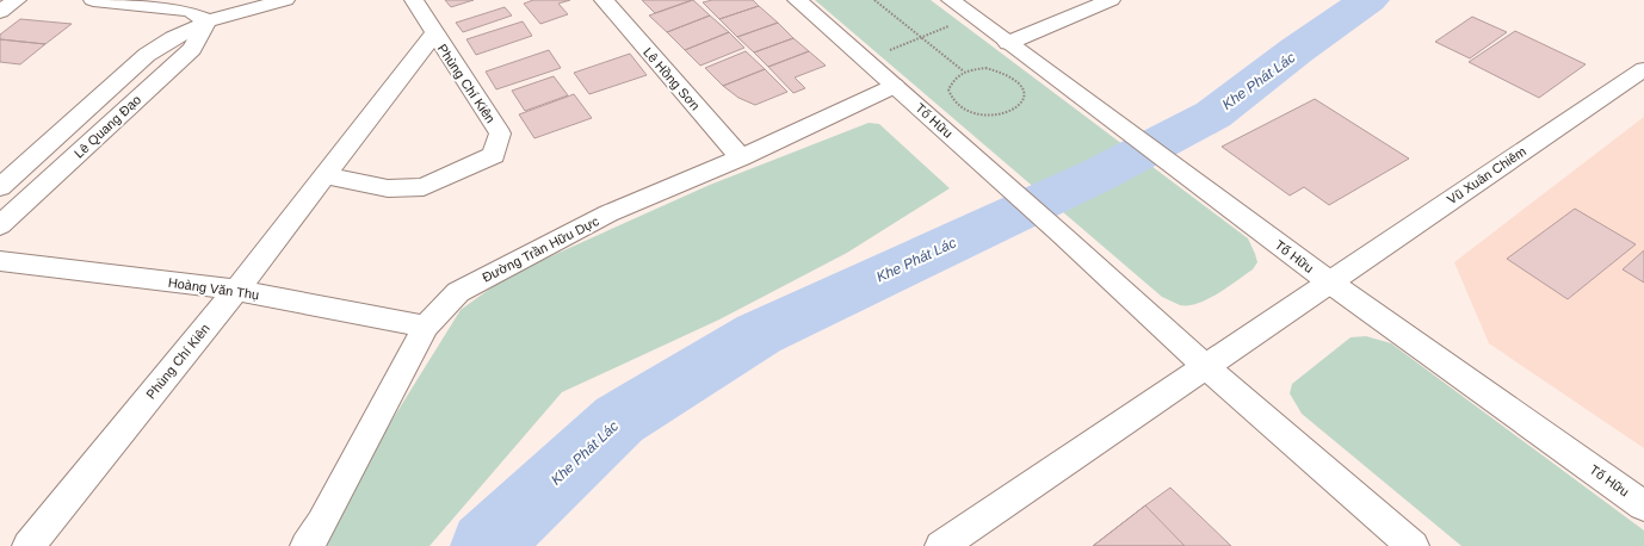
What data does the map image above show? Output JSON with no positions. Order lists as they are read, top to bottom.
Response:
{
  "streets": {
    "street": [
      "Lê Hồng Sơn",
      "Phùng Chí Kiên",
      "Tố Hữu",
      "Lê Quang Đạo",
      "Vũ Xuân Chiêm",
      "Đường Trần Hữu Dực",
      "Hoàng Văn Thụ"
    ]
  },
  "crossings": [
    ["Lê Hồng Sơn", "Đường Trần Hữu Dực"],
    ["Phùng Chí Kiên", "Hoàng Văn Thụ"],
    ["Tố Hữu", "Vũ Xuân Chiêm"],
    ["Tố Hữu", "Đường Trần Hữu Dực"],
    ["Đường Trần Hữu Dực", "Hoàng Văn Thụ"]
  ],
  "water": ["Khe Phát Lác"]
}
